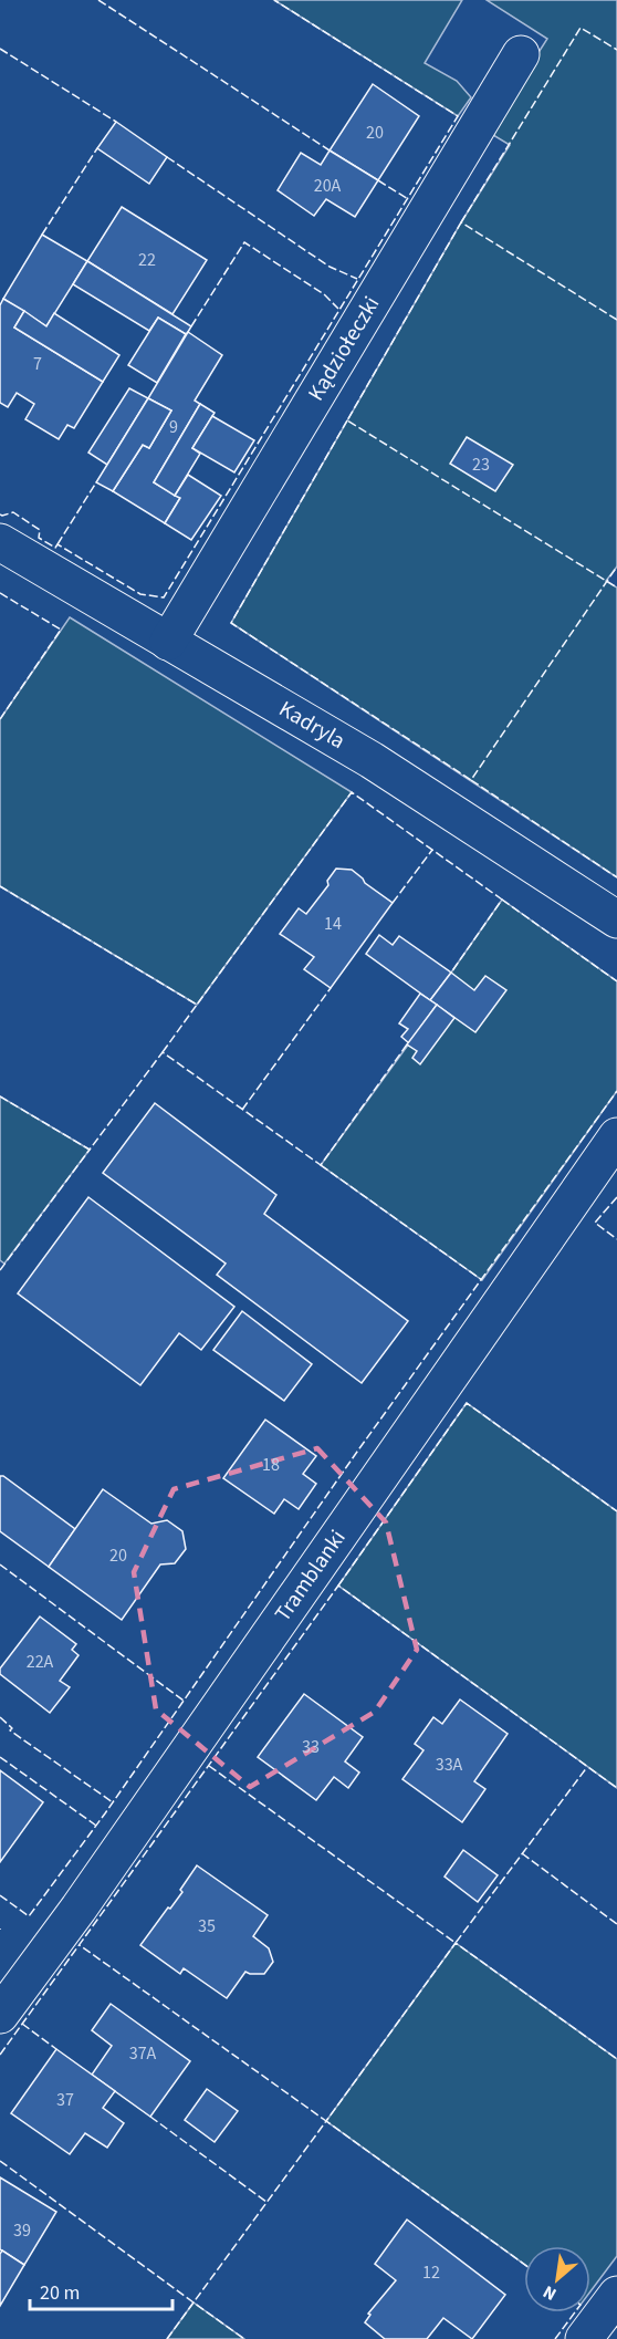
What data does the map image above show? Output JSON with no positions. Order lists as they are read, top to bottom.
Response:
{
  "streets": {
    "street": ["Kądziołeczki", "Kadryla", "Tramblanki"]
  },
  "crossings": [
    ["Kądziołeczki", "Kadryla"]
  ],
  "house_numbers": [
    "20",
    "20A",
    "22",
    "7",
    "9",
    "23",
    "14",
    "18",
    "20",
    "22A",
    "33",
    "33A",
    "35",
    "37A",
    "37",
    "39",
    "12"
  ],
  "scale_bar": "20 m",
  "north": "bottom left"
}
